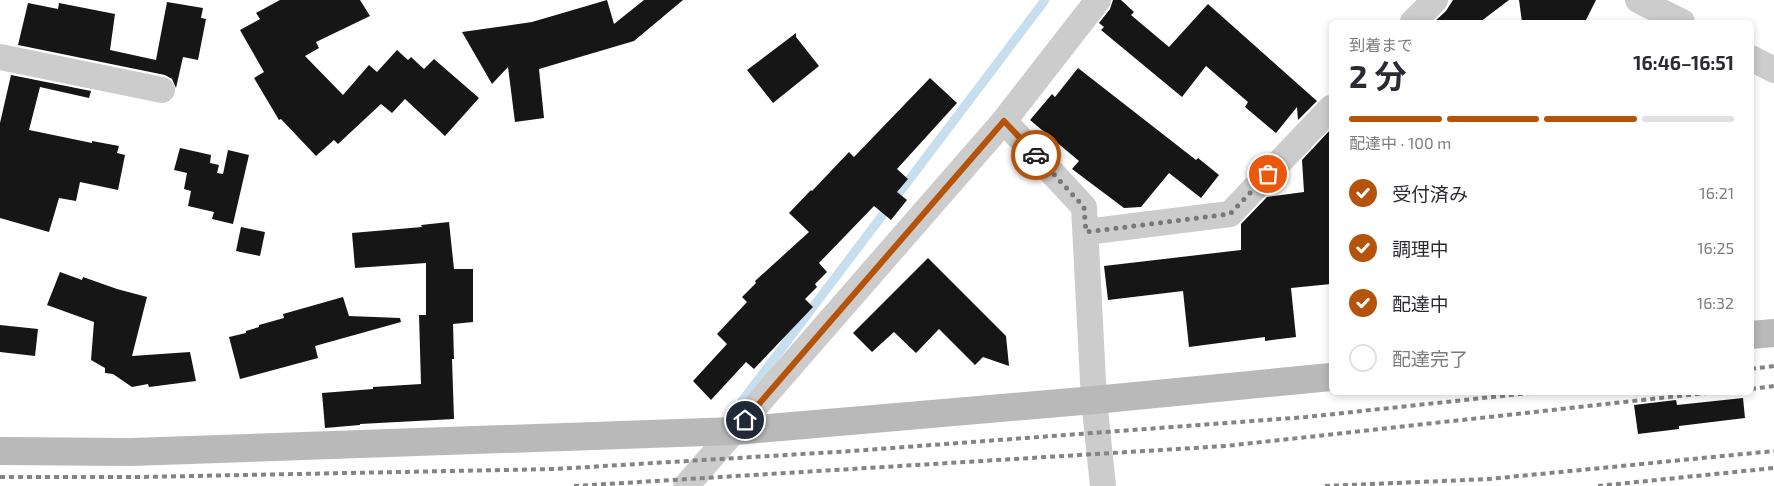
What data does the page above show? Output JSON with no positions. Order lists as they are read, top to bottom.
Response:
{
  "page": {
    "heading": ["2 分", "到着まで", "16:46–16:51"],
    "bar": "配達中 · 100 m",
    "list": [
      ["受付済み", "16:21"],
      ["調理中", "16:25"],
      ["配達中", "16:32"],
      "配達完了"
    ]
  }
}
